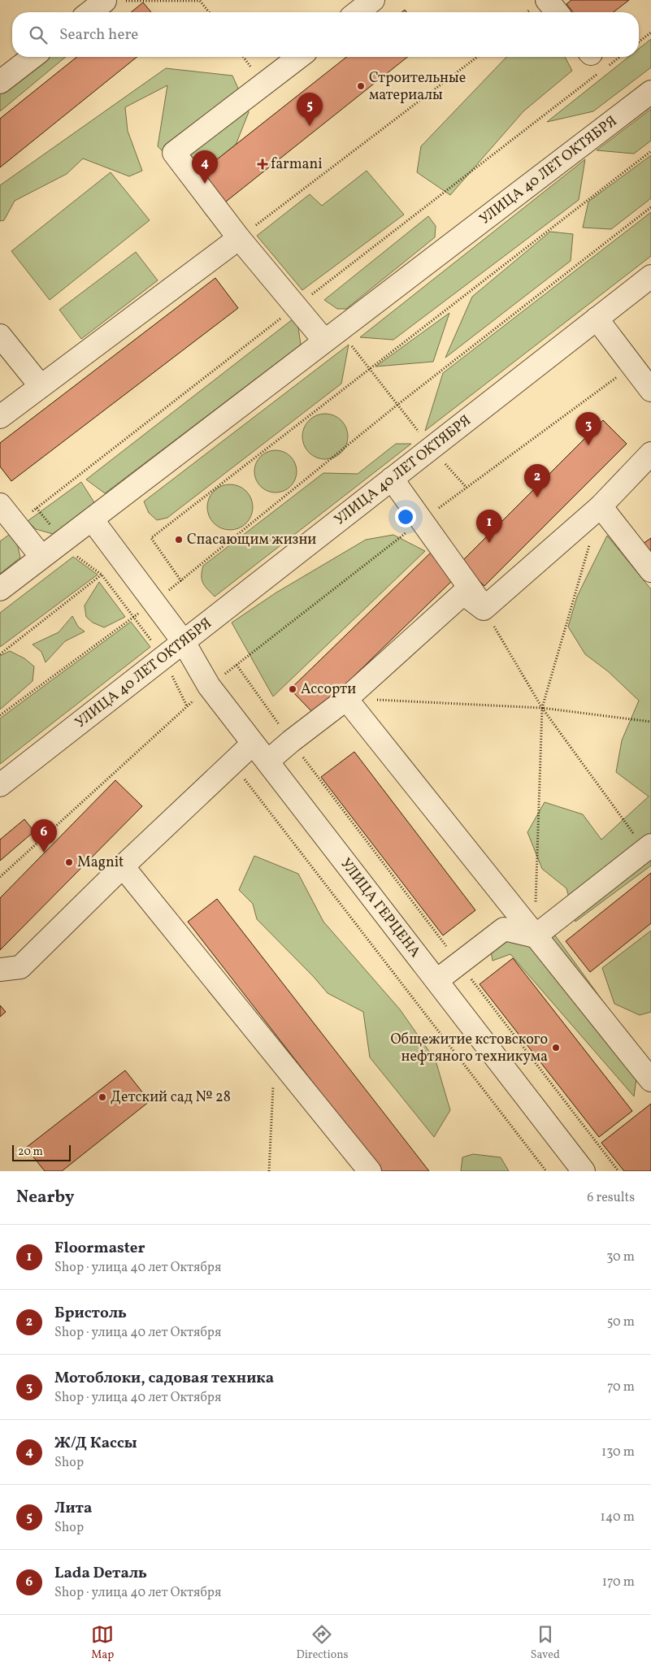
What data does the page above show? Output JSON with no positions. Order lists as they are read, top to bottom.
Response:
{
  "streets": {
    "street": ["УЛИЦА 40 ЛЕТ ОКТЯБРЯ", "УЛИЦА ГЕРЦЕНА"]
  },
  "crossings": [
    ["УЛИЦА 40 ЛЕТ ОКТЯБРЯ", "УЛИЦА ГЕРЦЕНА"]
  ],
  "places": {
    "other": [
      "Строительные материалы",
      "Спасающим жизни",
      "Ассорти",
      "Magnit",
      "Общежитие кстовского нефтяного техникума",
      "Детский сад № 28"
    ],
    "health": ["farmani"]
  },
  "scale_bar": "20 m",
  "page": {
    "search": "Search here",
    "pins": [
      "5",
      "4",
      "3",
      "2",
      "1",
      "6"
    ],
    "scale": "20 m",
    "heading": ["Nearby", "6 results"],
    "list": [
      {
        "mark": "1",
        "name": "Floormaster",
        "note": "Shop · улица 40 лет Октября",
        "value": "30 m"
      },
      {
        "mark": "2",
        "name": "Бристоль",
        "note": "Shop · улица 40 лет Октября",
        "value": "50 m"
      },
      {
        "mark": "3",
        "name": "Мотоблоки, садовая техника",
        "note": "Shop · улица 40 лет Октября",
        "value": "70 m"
      },
      {
        "mark": "4",
        "name": "Ж/Д Кассы",
        "note": "Shop",
        "value": "130 m"
      },
      {
        "mark": "5",
        "name": "Лита",
        "note": "Shop",
        "value": "140 m"
      },
      {
        "mark": "6",
        "name": "Lada Dеталь",
        "note": "Shop · улица 40 лет Октября",
        "value": "170 m"
      }
    ],
    "nav": ["Map", "Directions", "Saved"]
  }
}
